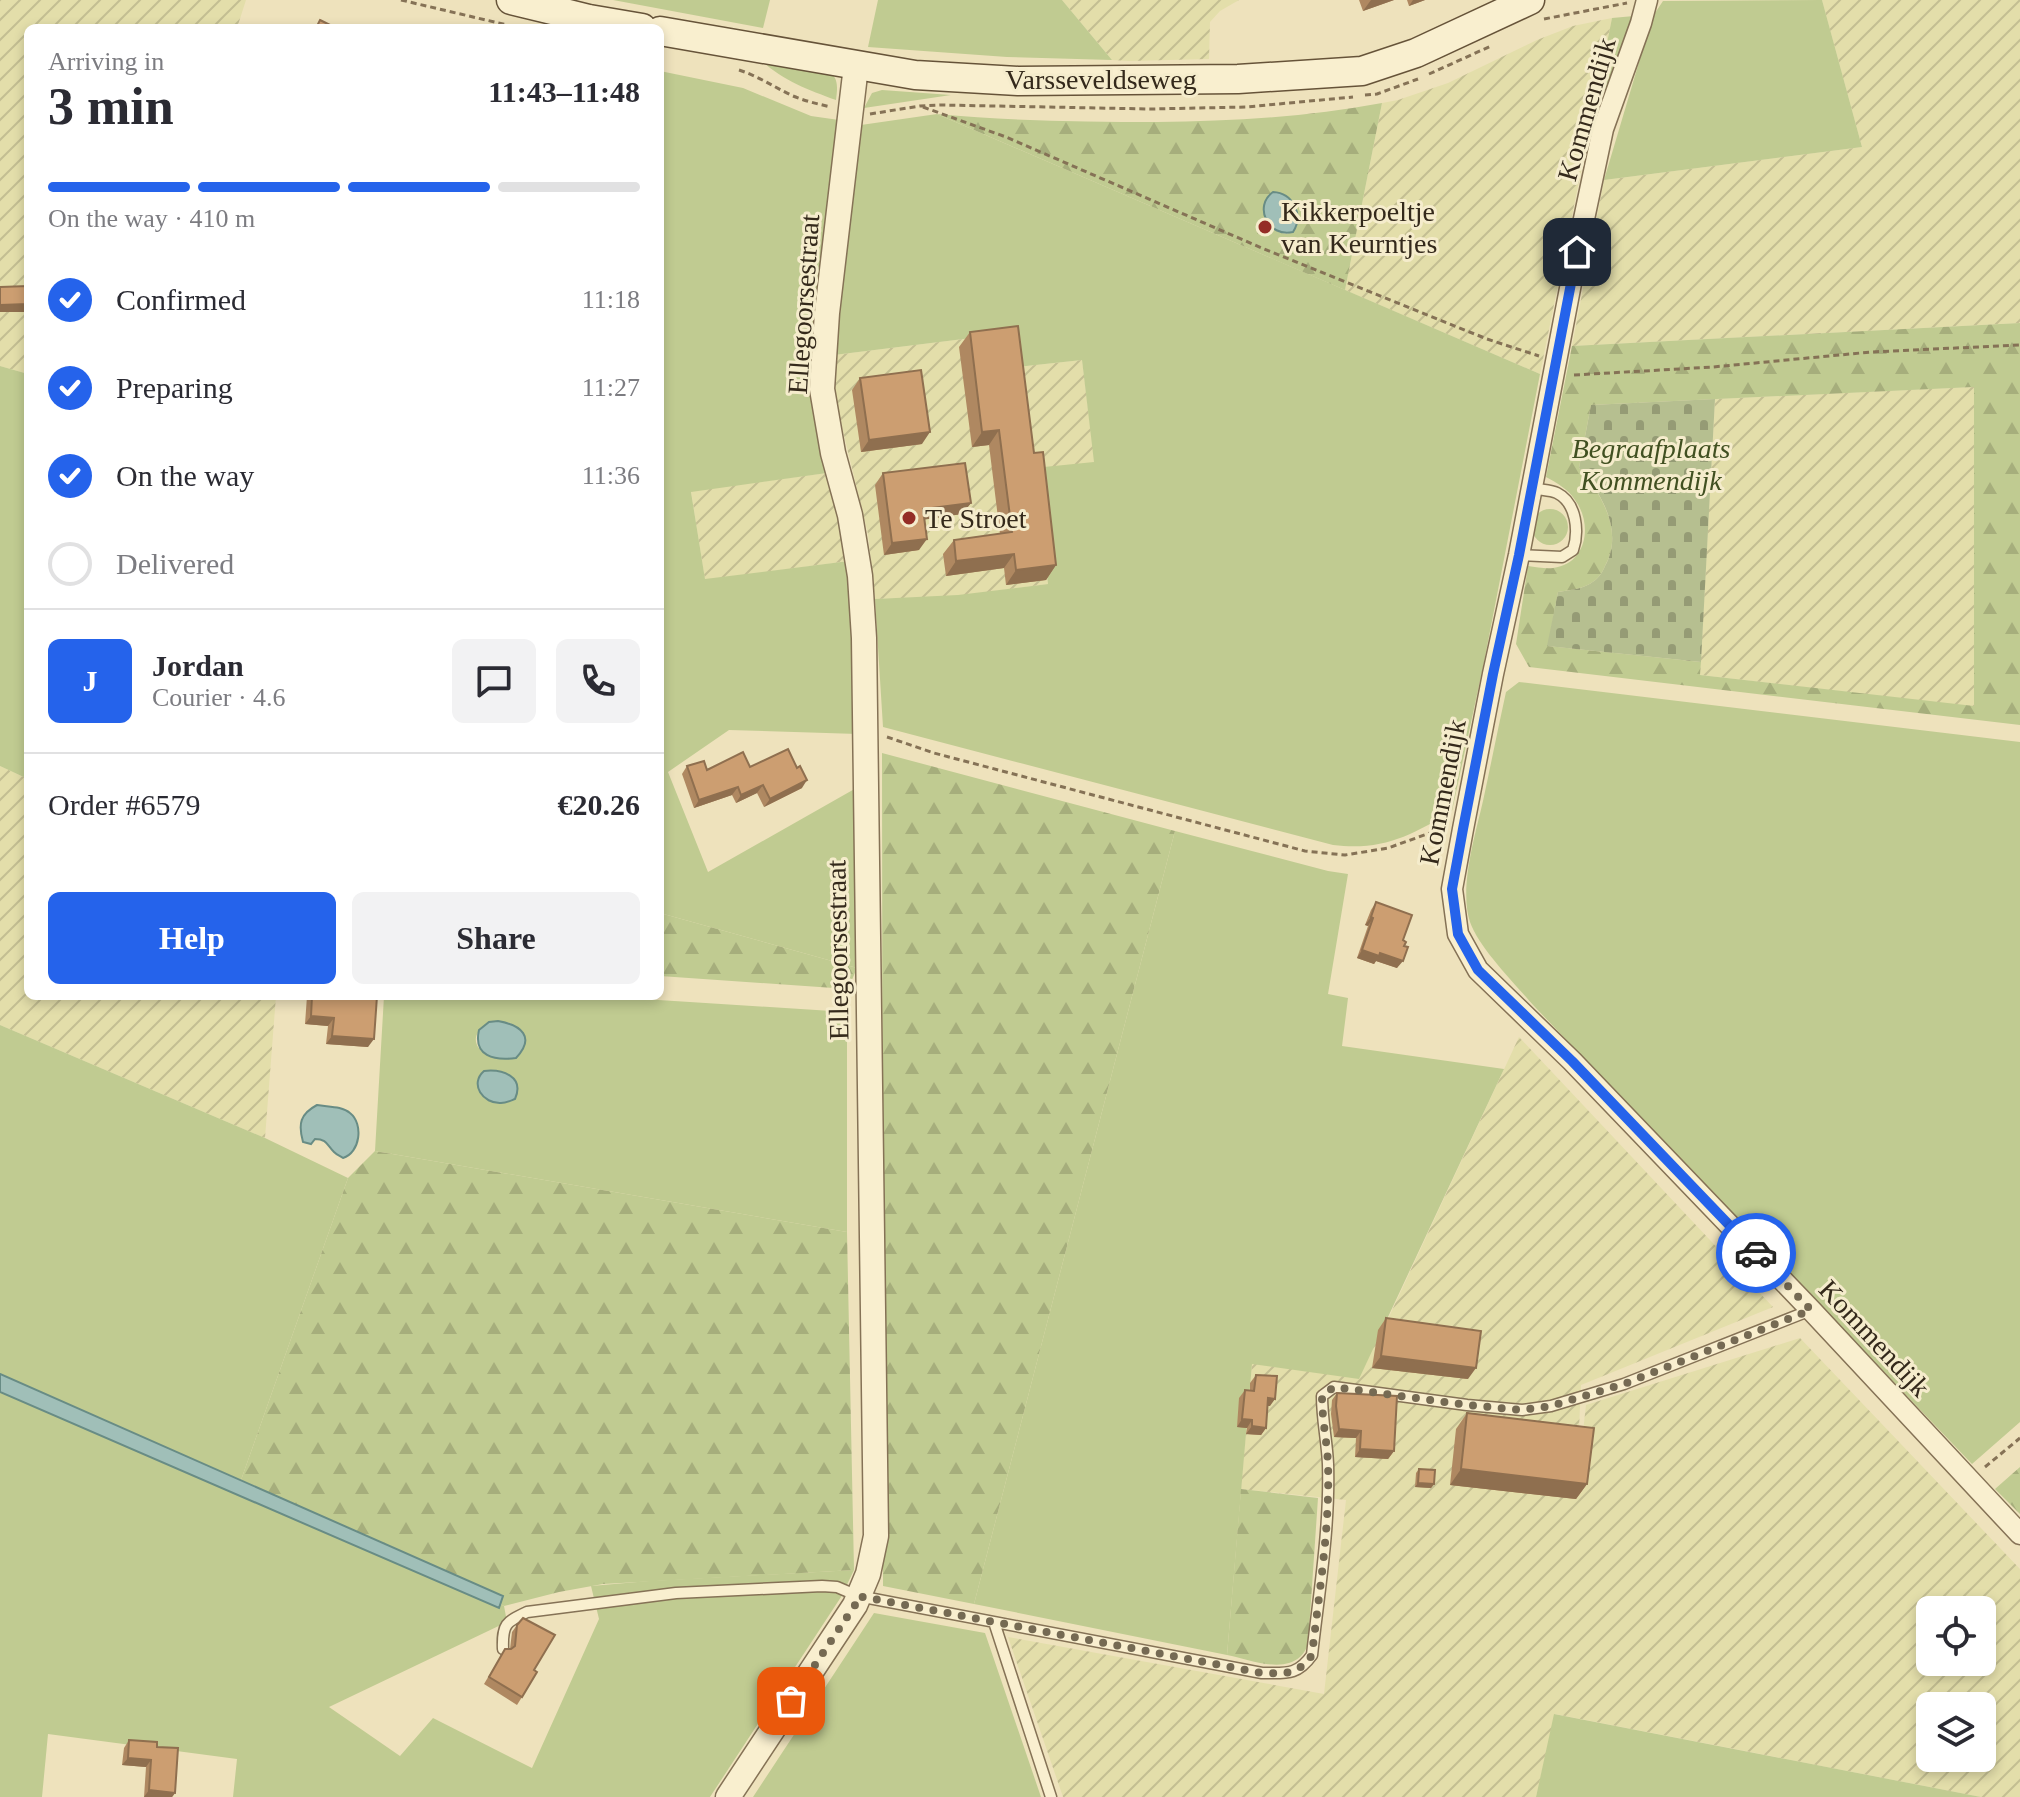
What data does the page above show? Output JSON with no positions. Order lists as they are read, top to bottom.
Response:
{
  "streets": {
    "main road": ["Varsseveldseweg"],
    "street": ["Kommendijk", "Ellegoorsestraat"]
  },
  "crossings": [
    ["Varsseveldseweg", "Ellegoorsestraat"]
  ],
  "parks": ["Begraafplaats Kommendijk"],
  "places": ["Kikkerpoeltje van Keurntjes", "Te Stroet"],
  "page": {
    "heading": ["3 min", "Arriving in", "11:43–11:48"],
    "panel": [
      "Jordan",
      "Courier · 4.6",
      "Order #6579",
      "€20.26"
    ],
    "bar": "On the way · 410 m",
    "list": [
      ["Confirmed", "11:18"],
      ["Preparing", "11:27"],
      ["On the way", "11:36"],
      "Delivered"
    ],
    "round": "J",
    "buttons": ["Help", "Share"]
  }
}
